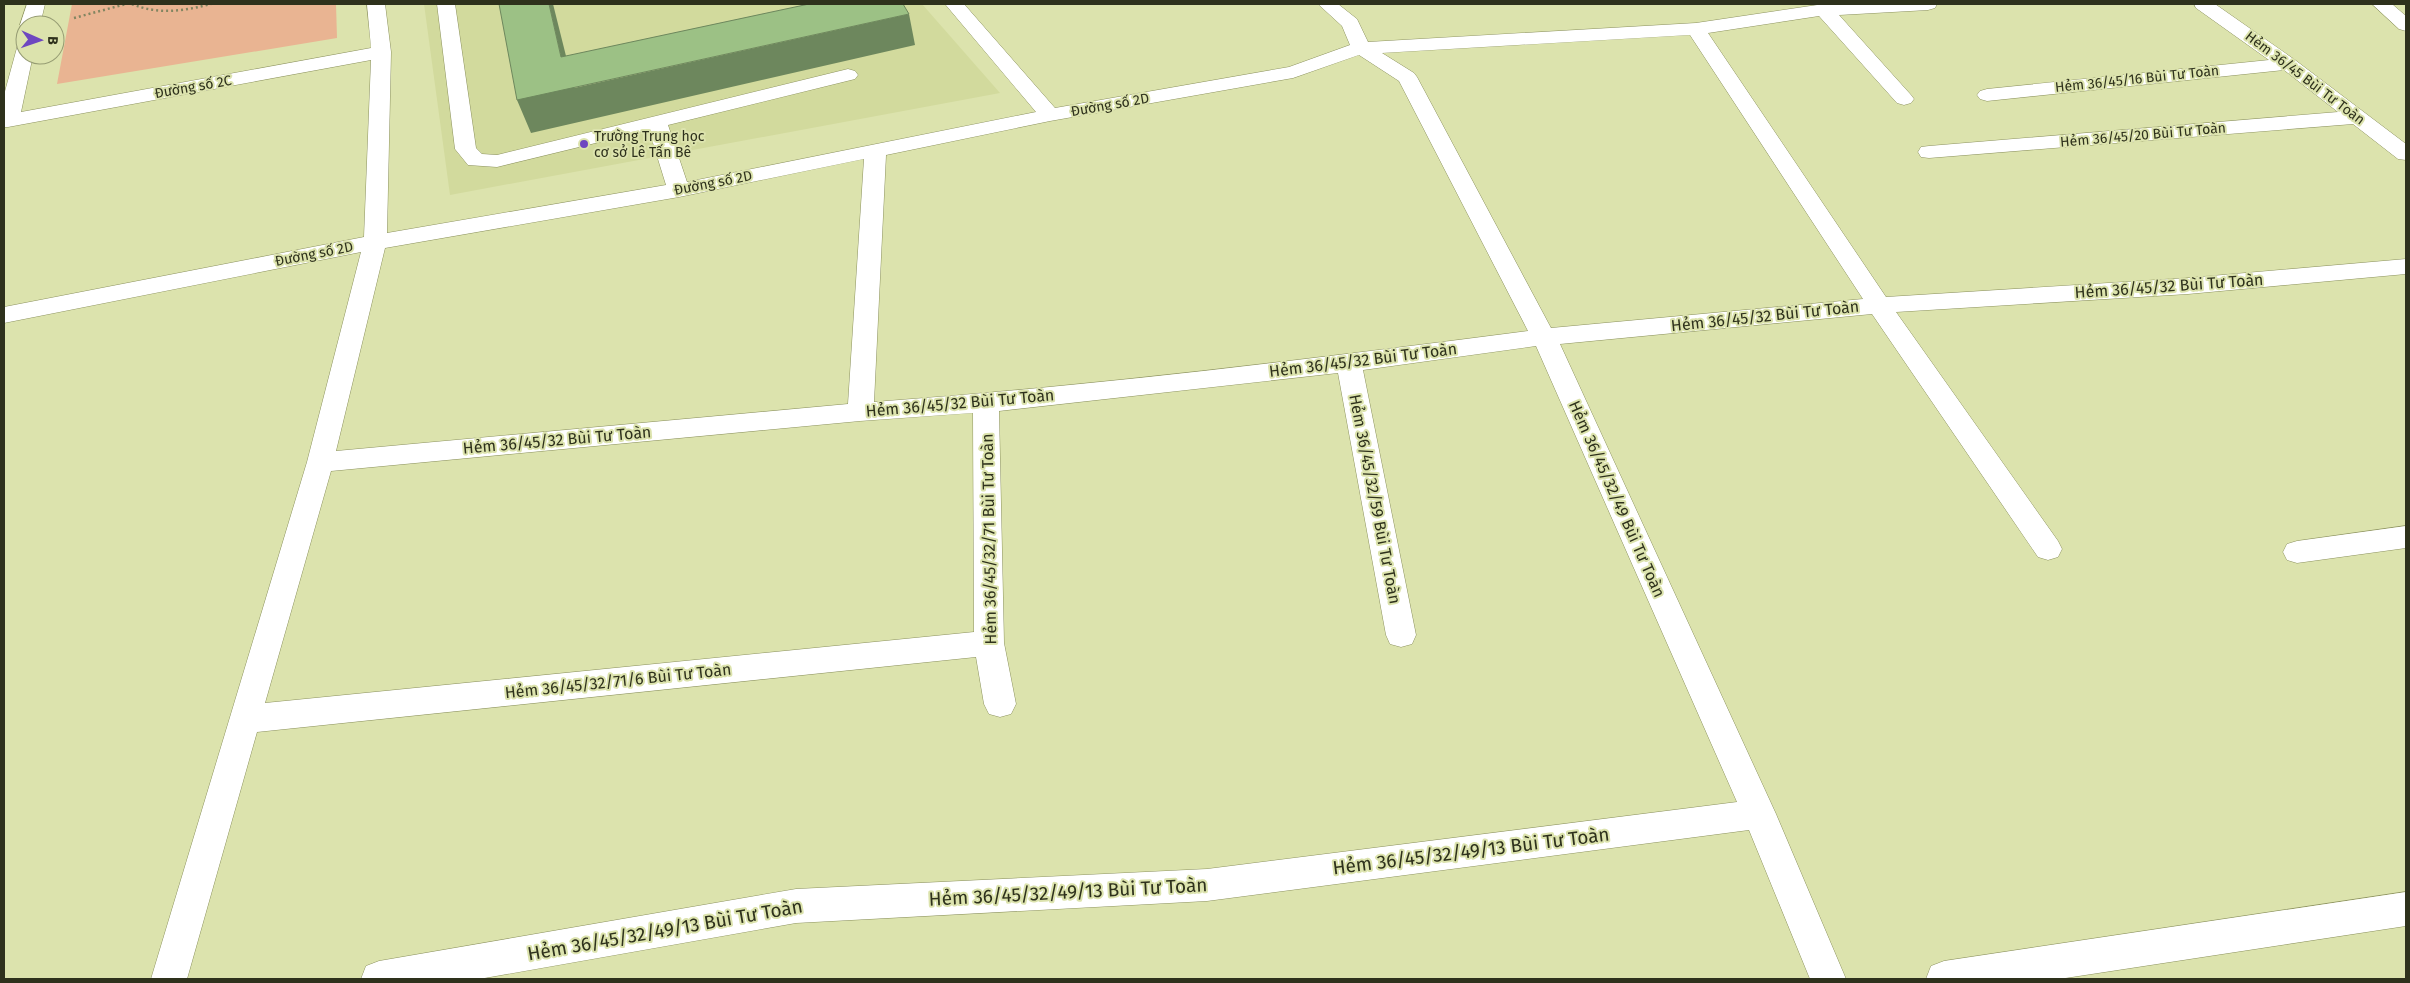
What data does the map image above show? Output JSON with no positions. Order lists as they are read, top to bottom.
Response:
{
  "streets": {
    "street": [
      "Hẻm 36/45 Bùi Tư Toàn",
      "Hẻm 36/45/16 Bùi Tư Toàn",
      "Đường số 2C",
      "Đường số 2D",
      "Hẻm 36/45/20 Bùi Tư Toàn",
      "Hẻm 36/45/32 Bùi Tư Toàn",
      "Hẻm 36/45/32/59 Bùi Tư Toàn",
      "Hẻm 36/45/32/49 Bùi Tư Toàn",
      "Hẻm 36/45/32/71 Bùi Tư Toàn",
      "Hẻm 36/45/32/71/6 Bùi Tư Toàn",
      "Hẻm 36/45/32/49/13 Bùi Tư Toàn"
    ]
  },
  "crossings": [
    ["Hẻm 36/45 Bùi Tư Toàn", "Hẻm 36/45/16 Bùi Tư Toàn"],
    ["Hẻm 36/45 Bùi Tư Toàn", "Hẻm 36/45/20 Bùi Tư Toàn"],
    ["Đường số 2D", "Hẻm 36/45/32/49 Bùi Tư Toàn"],
    ["Hẻm 36/45/32 Bùi Tư Toàn", "Hẻm 36/45/32/59 Bùi Tư Toàn"],
    ["Hẻm 36/45/32 Bùi Tư Toàn", "Hẻm 36/45/32/49 Bùi Tư Toàn"],
    ["Hẻm 36/45/32 Bùi Tư Toàn", "Hẻm 36/45/32/71 Bùi Tư Toàn"],
    ["Hẻm 36/45/32/49 Bùi Tư Toàn", "Hẻm 36/45/32/49/13 Bùi Tư Toàn"],
    ["Hẻm 36/45/32/71 Bùi Tư Toàn", "Hẻm 36/45/32/71/6 Bùi Tư Toàn"]
  ],
  "places": ["Trường Trung học cơ sở Lê Tấn Bê"],
  "north": "right"
}
